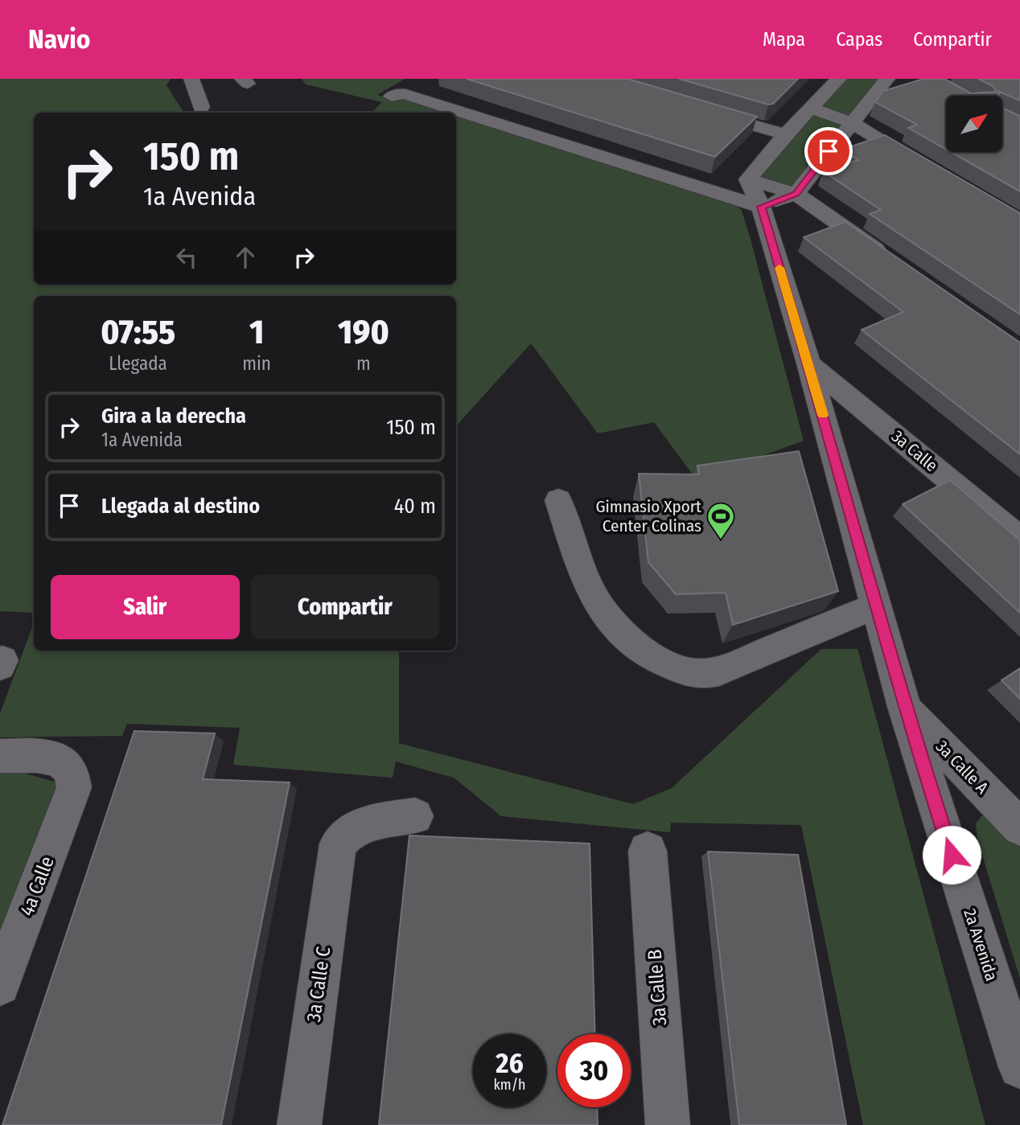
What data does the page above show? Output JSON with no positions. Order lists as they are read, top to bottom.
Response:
{
  "streets": {
    "street": [
      "3a Calle",
      "3a Calle A",
      "4a Calle",
      "2a Avenida",
      "3a Calle C",
      "3a Calle B"
    ]
  },
  "crossings": [
    ["3a Calle", "2a Avenida"],
    ["3a Calle A", "2a Avenida"]
  ],
  "places": {
    "sports": ["Gimnasio Xport Center Colinas"]
  },
  "north": "top right",
  "page": {
    "header": "Navio",
    "nav": ["Mapa", "Capas", "Compartir"],
    "turn": ["150 m", "1a Avenida"],
    "eta": [
      "07:55",
      "Llegada",
      "1",
      "min",
      "190",
      "m"
    ],
    "list": [
      {
        "name": "Gira a la derecha",
        "note": "1a Avenida",
        "value": "150 m"
      },
      {
        "name": "Llegada al destino",
        "value": "40 m"
      }
    ],
    "buttons": ["Salir", "Compartir"],
    "speed": "26 km/h",
    "limit": "30"
  }
}
